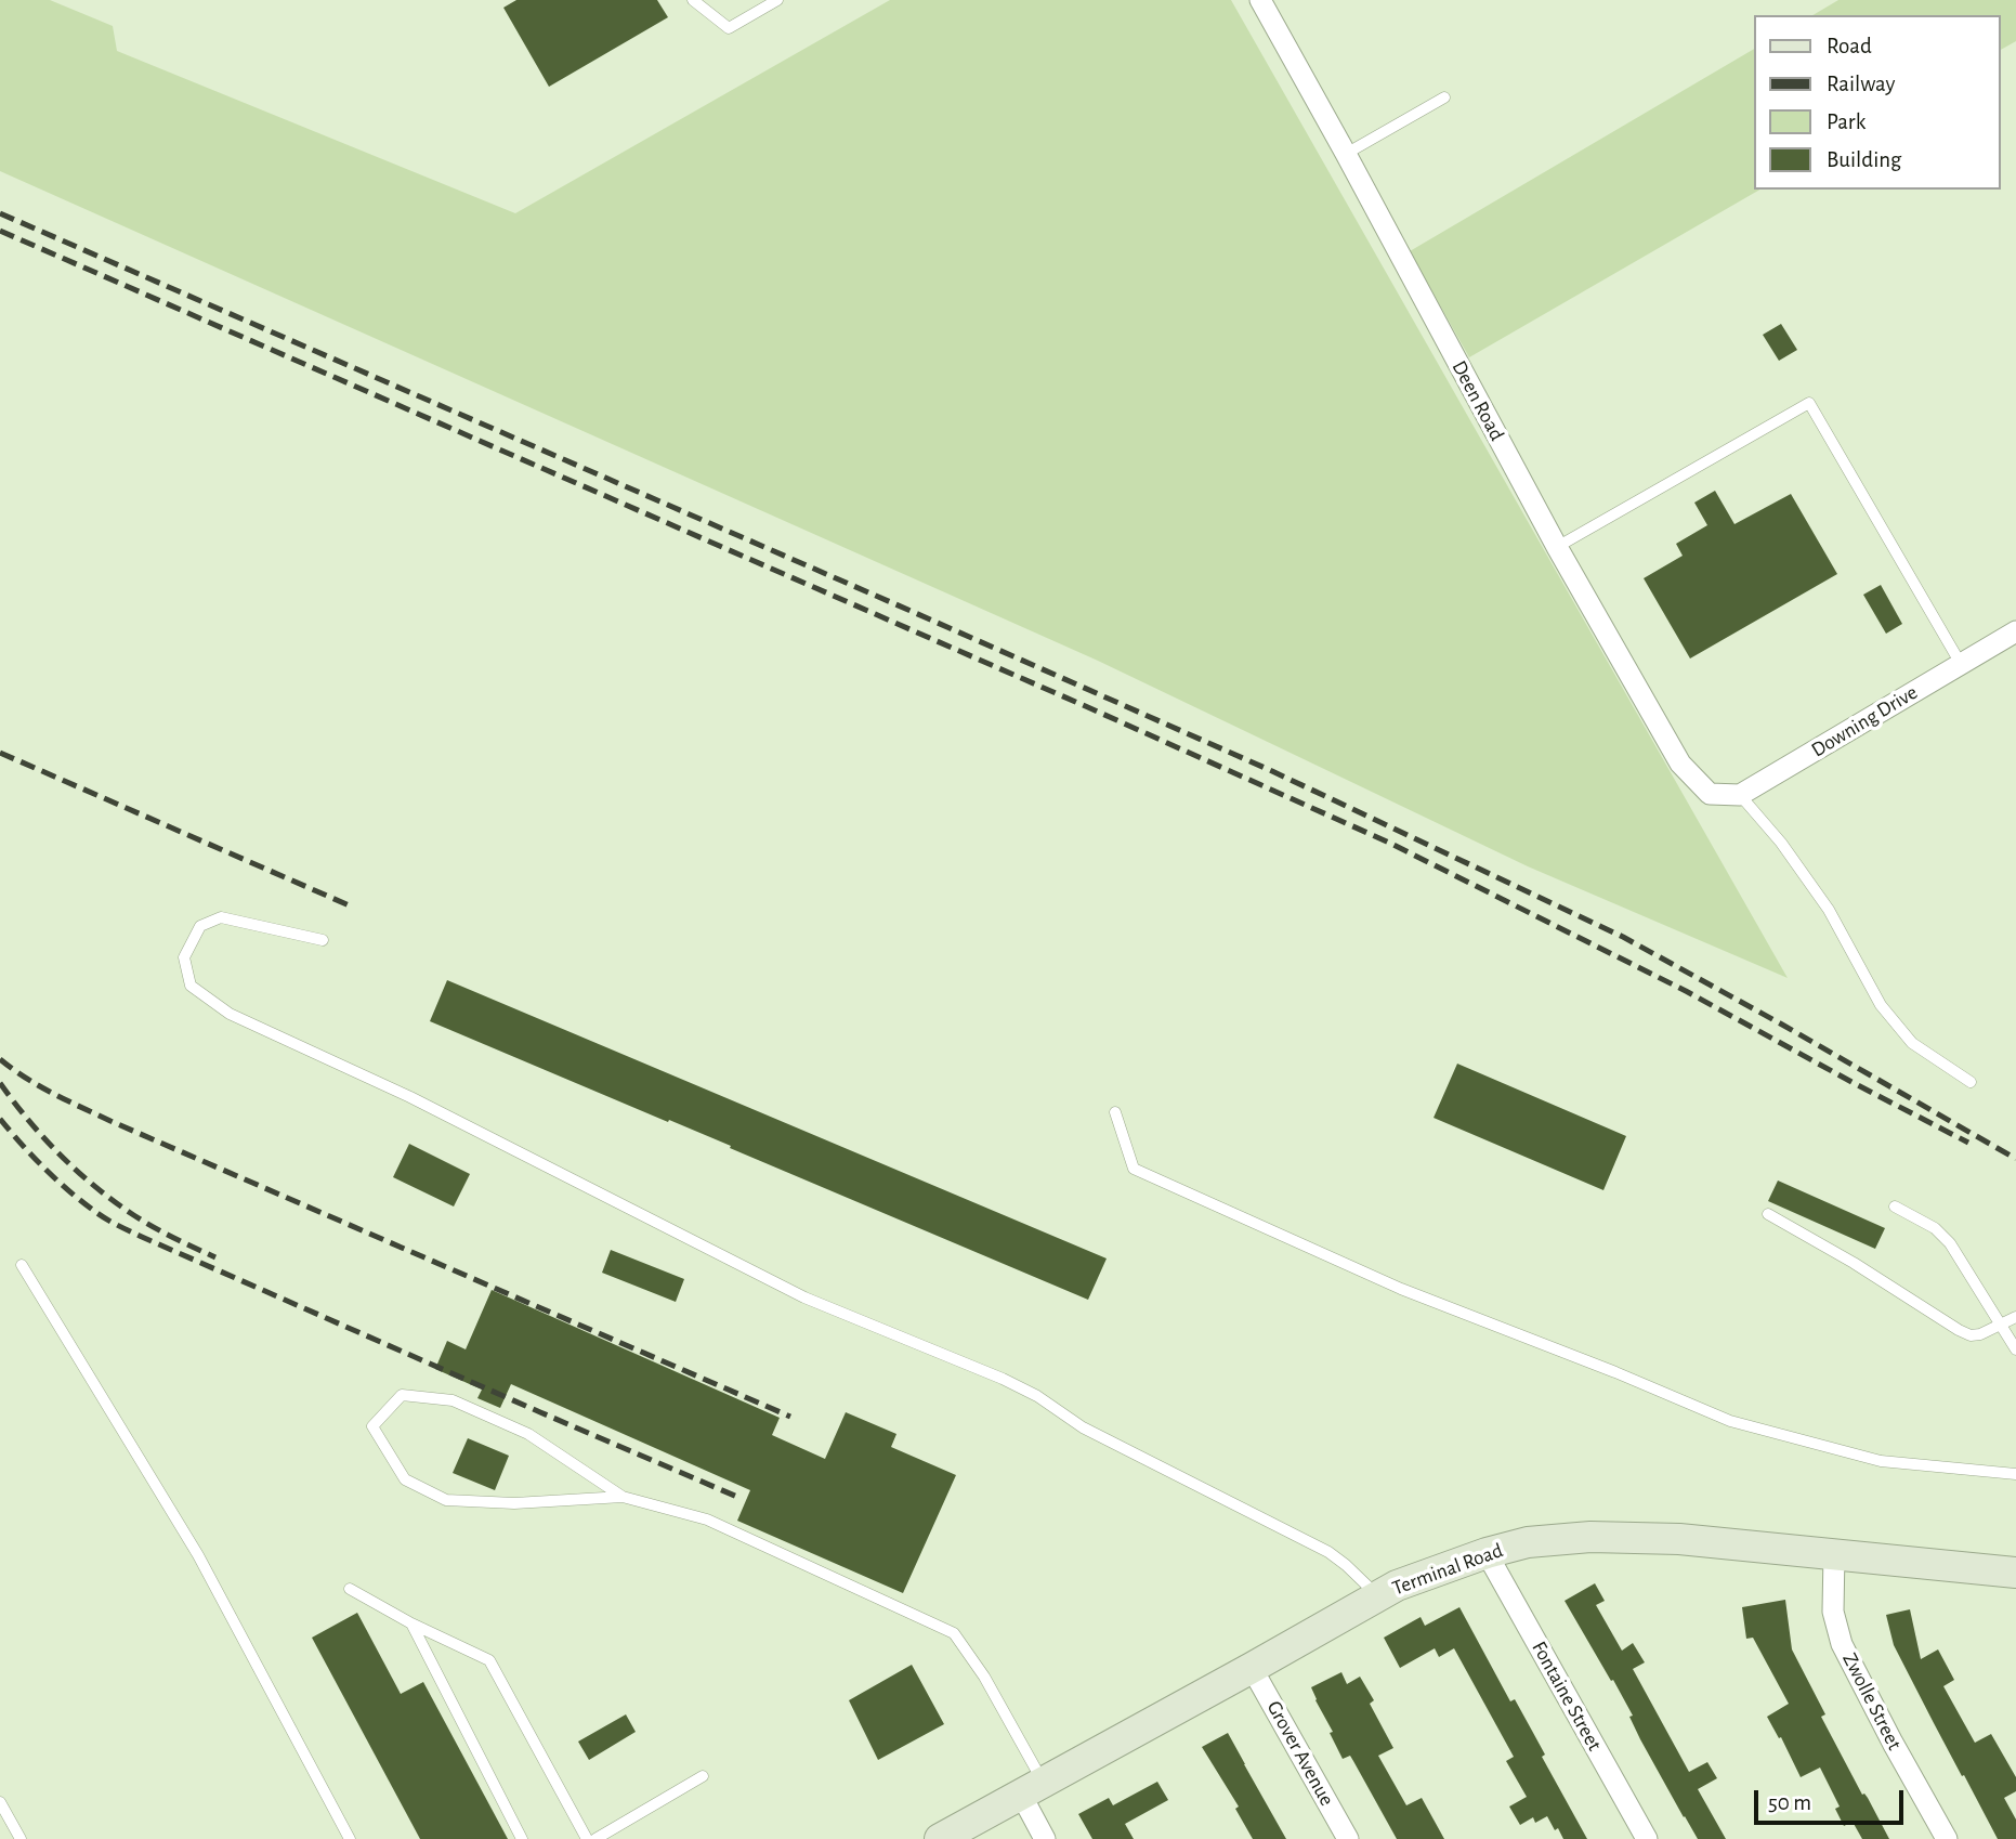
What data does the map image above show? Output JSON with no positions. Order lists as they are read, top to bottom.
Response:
{
  "streets": {
    "main road": ["Terminal Road"],
    "street": [
      "Deen Road",
      "Downing Drive",
      "Fontaine Street",
      "Zwolle Street",
      "Grover Avenue"
    ]
  },
  "crossings": [
    ["Deen Road", "Downing Drive"],
    ["Terminal Road", "Fontaine Street"],
    ["Terminal Road", "Zwolle Street"],
    ["Terminal Road", "Grover Avenue"]
  ],
  "legend": [
    "Road",
    "Railway",
    "Park",
    "Building"
  ],
  "scale_bar": "50 m"
}
